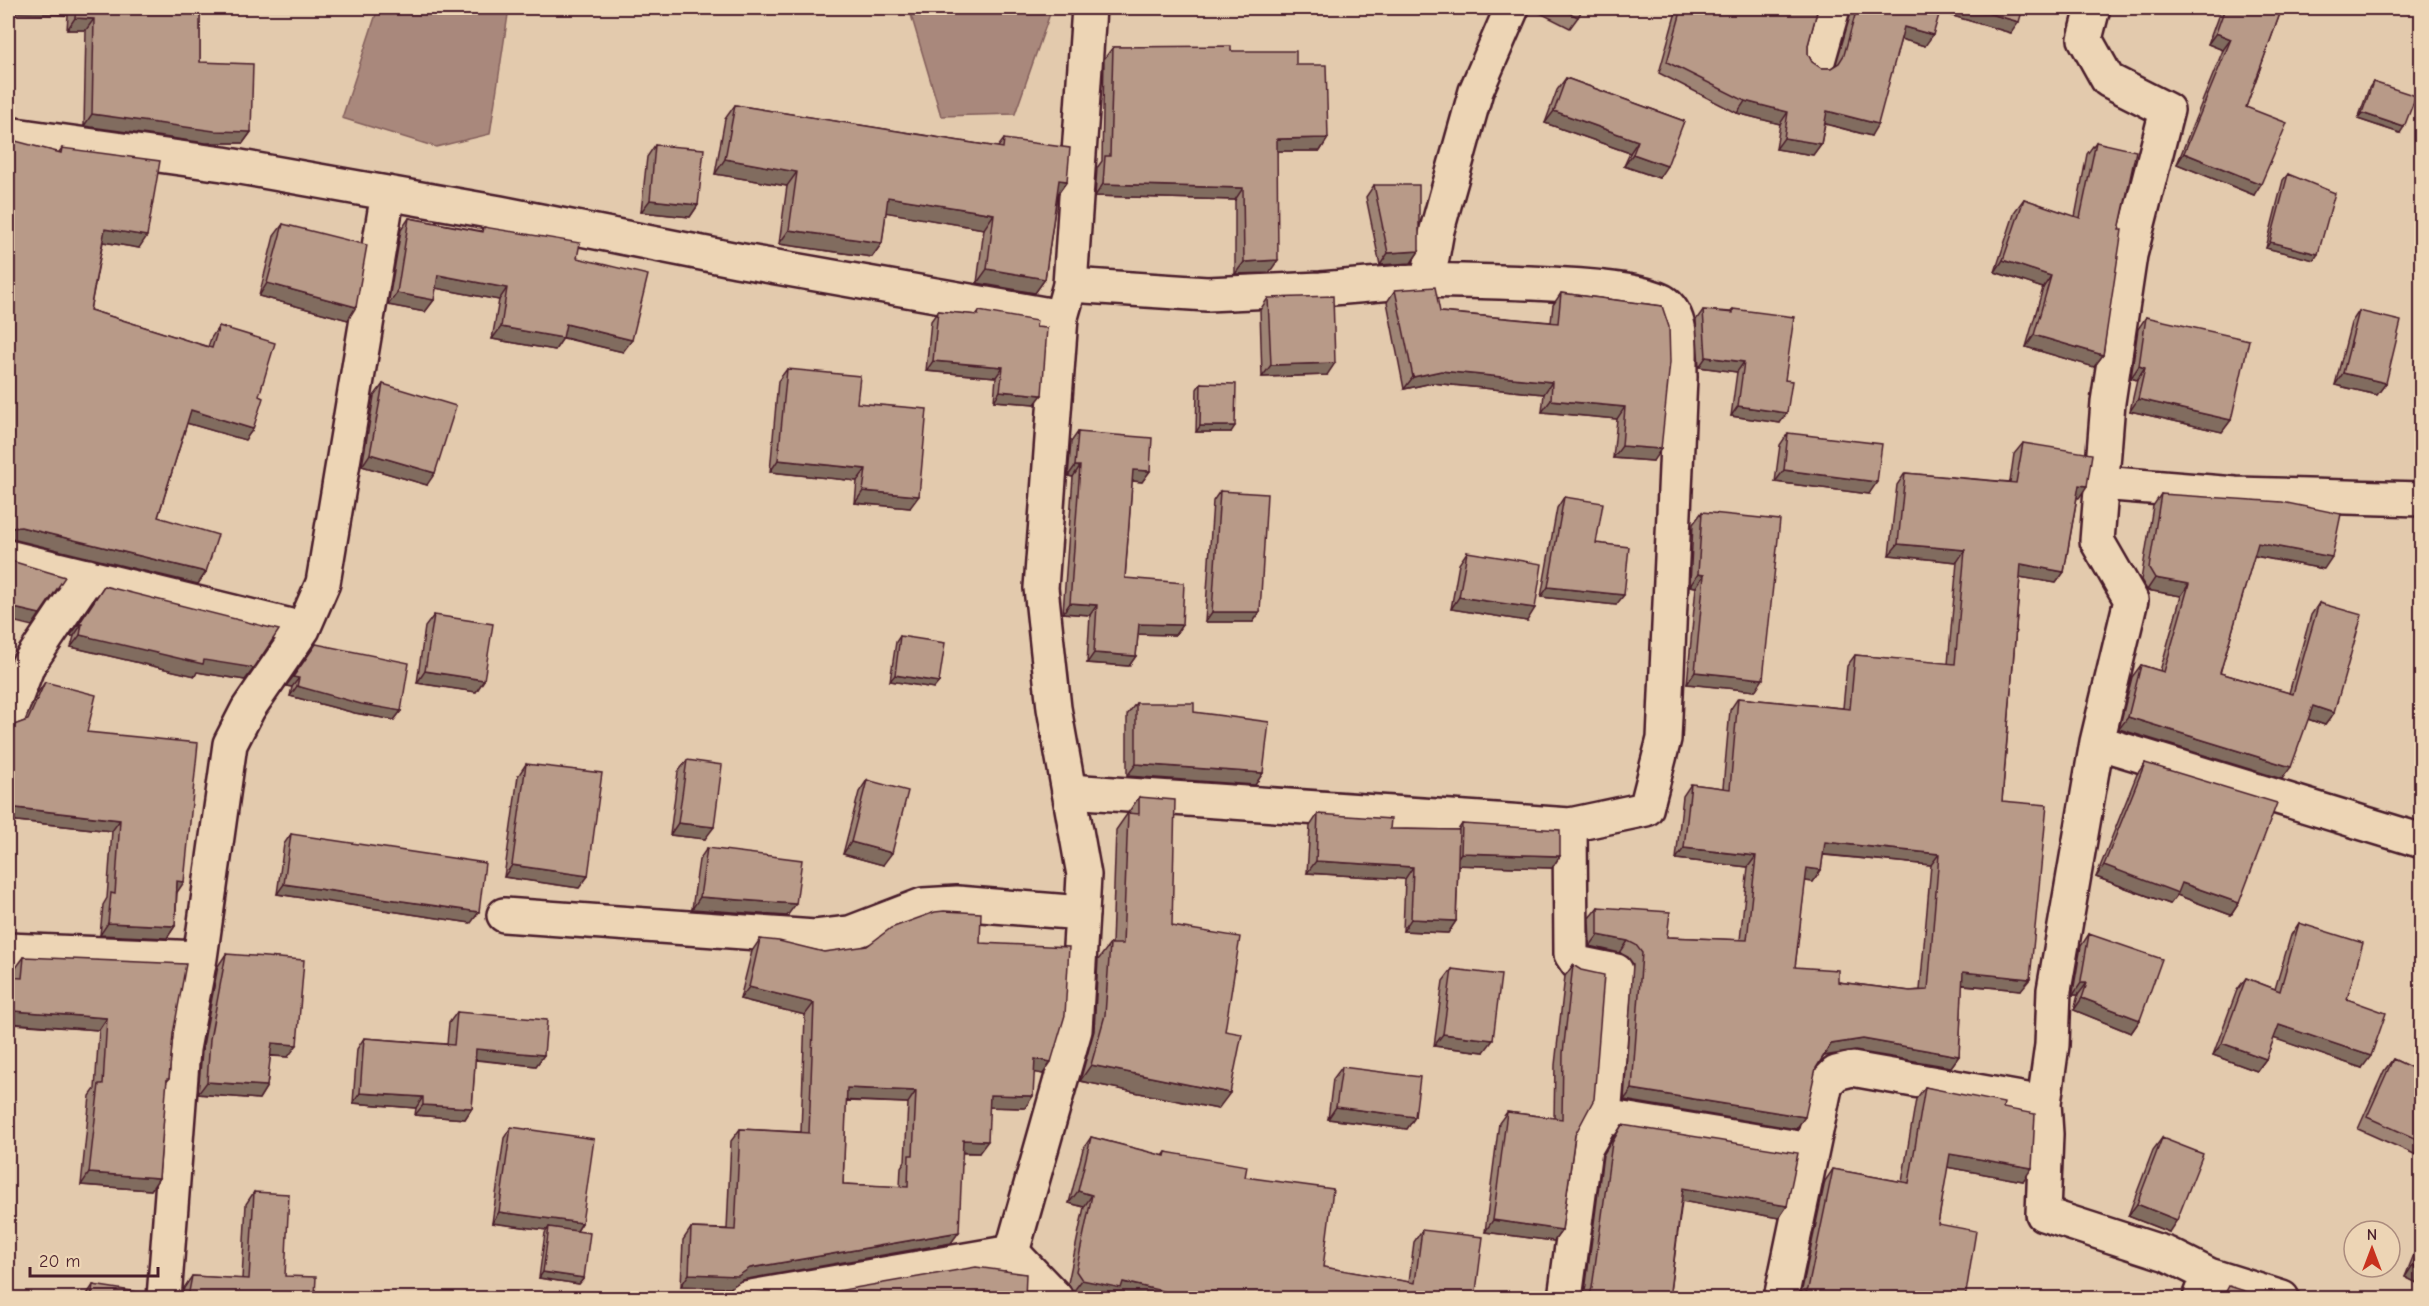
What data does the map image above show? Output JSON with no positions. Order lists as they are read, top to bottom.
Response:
{
  "scale_bar": "20 m",
  "north": "top"
}
